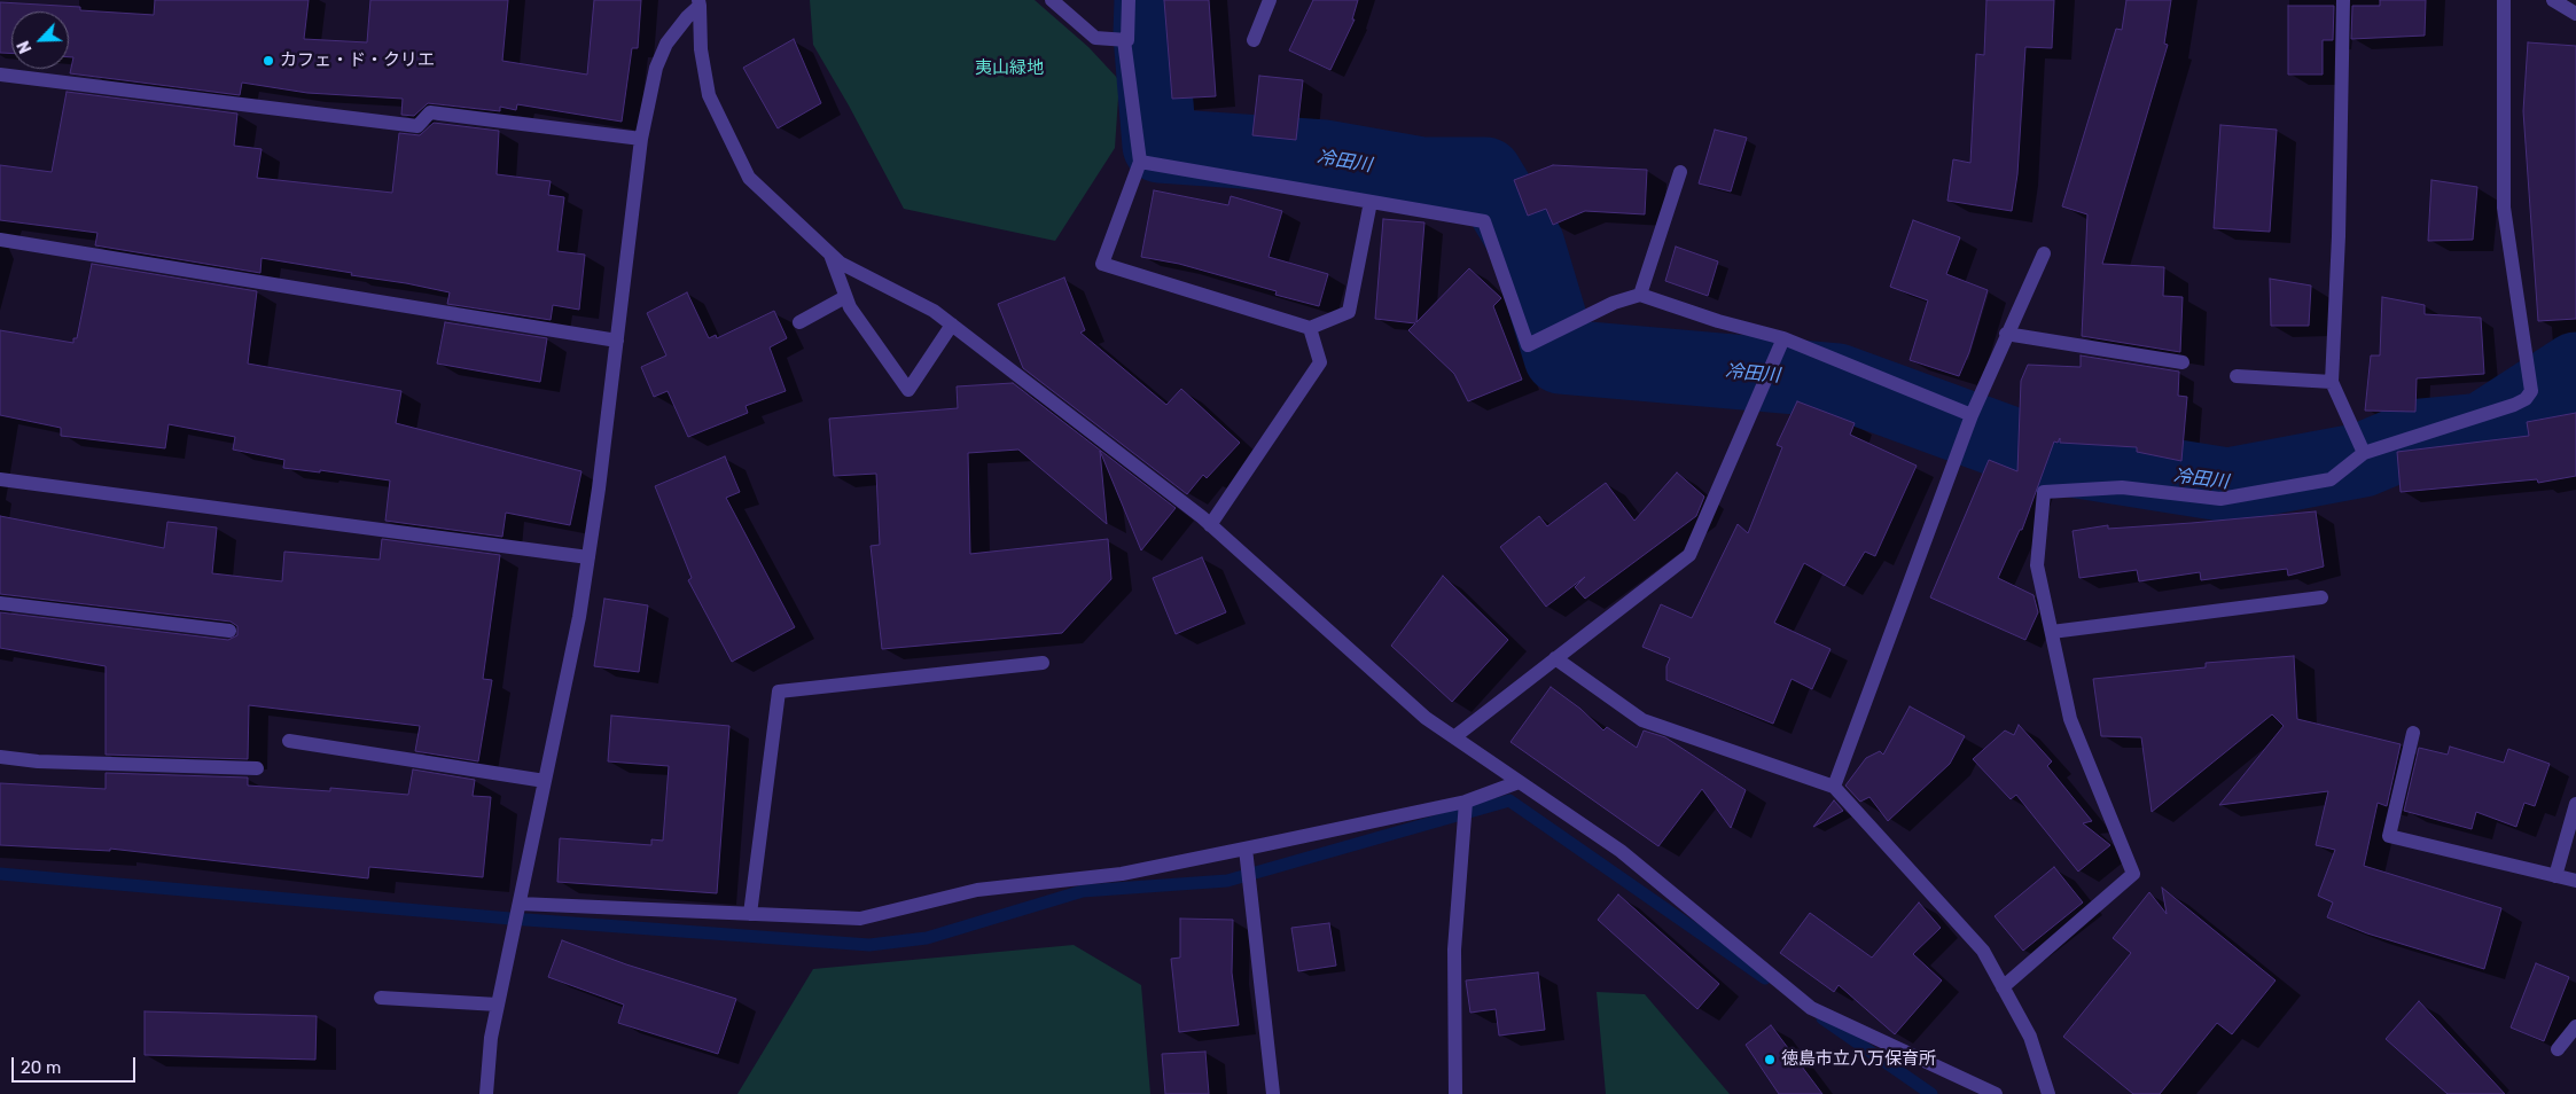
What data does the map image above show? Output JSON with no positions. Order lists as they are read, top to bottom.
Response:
{
  "water": ["冷田川"],
  "parks": ["夷山緑地"],
  "places": ["カフェ・ド・クリエ", "徳島市立八万保育所"],
  "scale_bar": "20 m",
  "north": "bottom left"
}
